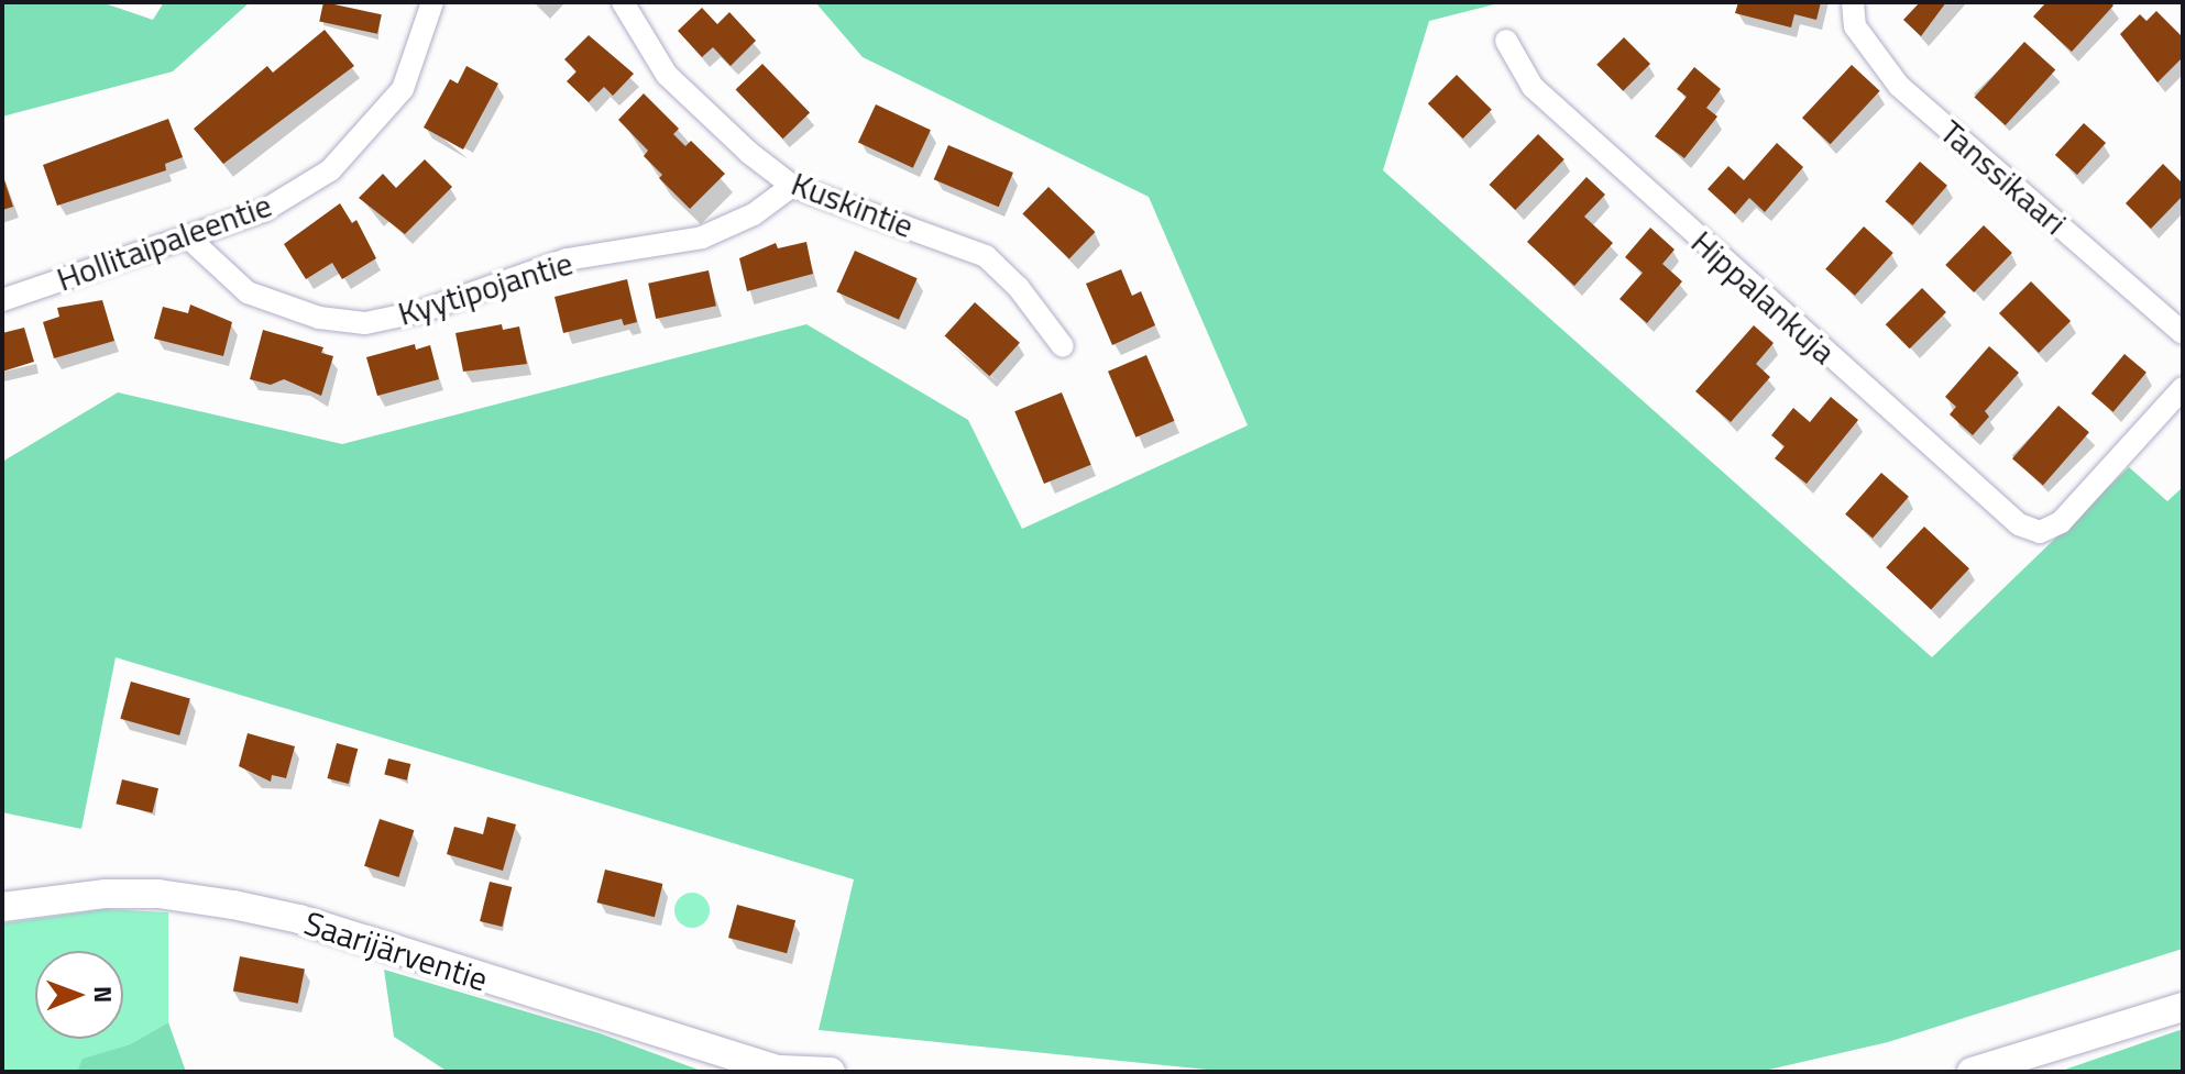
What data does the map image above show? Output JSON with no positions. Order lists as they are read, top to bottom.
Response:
{
  "streets": {
    "main road": ["Saarijärventie"],
    "street": [
      "Tanssikaari",
      "Kuskintie",
      "Hollitaipaleentie",
      "Kyytipojantie",
      "Hippalankuja"
    ]
  },
  "crossings": [
    ["Kuskintie", "Kyytipojantie"],
    ["Hollitaipaleentie", "Kyytipojantie"]
  ],
  "north": "right"
}
